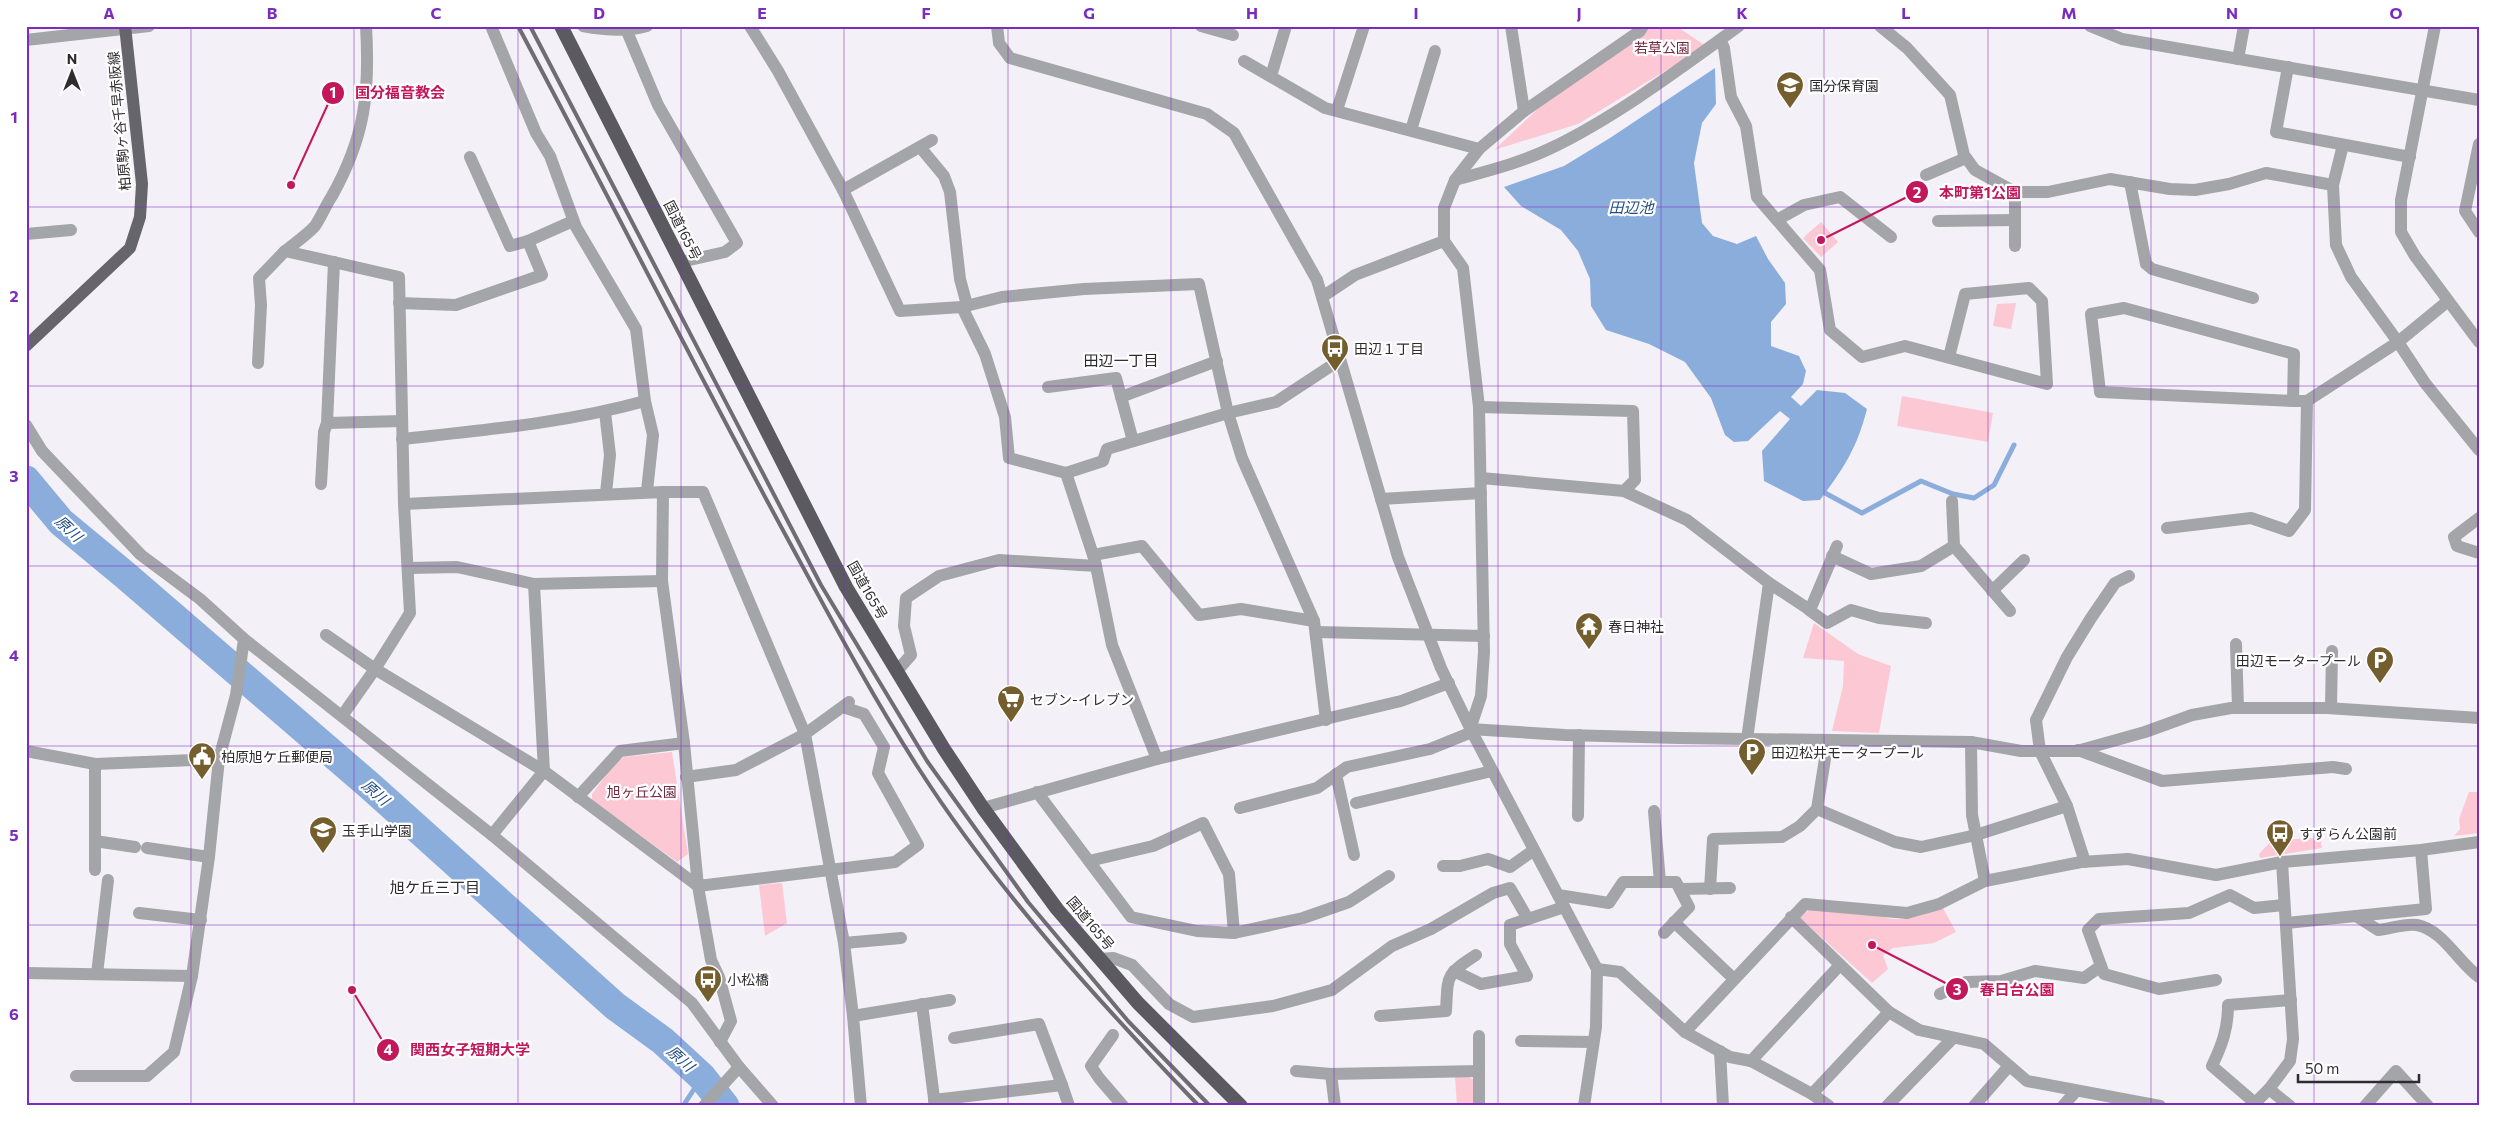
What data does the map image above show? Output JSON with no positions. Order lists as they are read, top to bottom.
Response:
{
  "streets": {
    "highway": ["国道165号"],
    "main road": ["柏原駒ヶ谷千早赤阪線"]
  },
  "districts": ["田辺一丁目", "旭ケ丘三丁目"],
  "water": ["田辺池", "原川"],
  "parks": ["若草公園", "旭ヶ丘公園"],
  "places": {
    "school or university": ["国分保育園", "玉手山学園"],
    "other": [
      "国分福音教会",
      "本町第1公園",
      "春日台公園",
      "関西女子短期大学"
    ],
    "bus stop": ["田辺１丁目", "すずらん公園前", "小松橋"],
    "temple": ["春日神社"],
    "parking": ["田辺モータープール", "田辺松井モータープール"],
    "supermarket": ["セブン-イレブン"],
    "public building": ["柏原旭ケ丘郵便局"]
  },
  "scale_bar": "50 m",
  "north": "top",
  "grid": {
    "columns": [
      "A",
      "B",
      "C",
      "D",
      "E",
      "F",
      "G",
      "H",
      "I",
      "J",
      "K",
      "L",
      "M",
      "N",
      "O"
    ],
    "rows": [
      "1",
      "2",
      "3",
      "4",
      "5",
      "6"
    ]
  }
}
